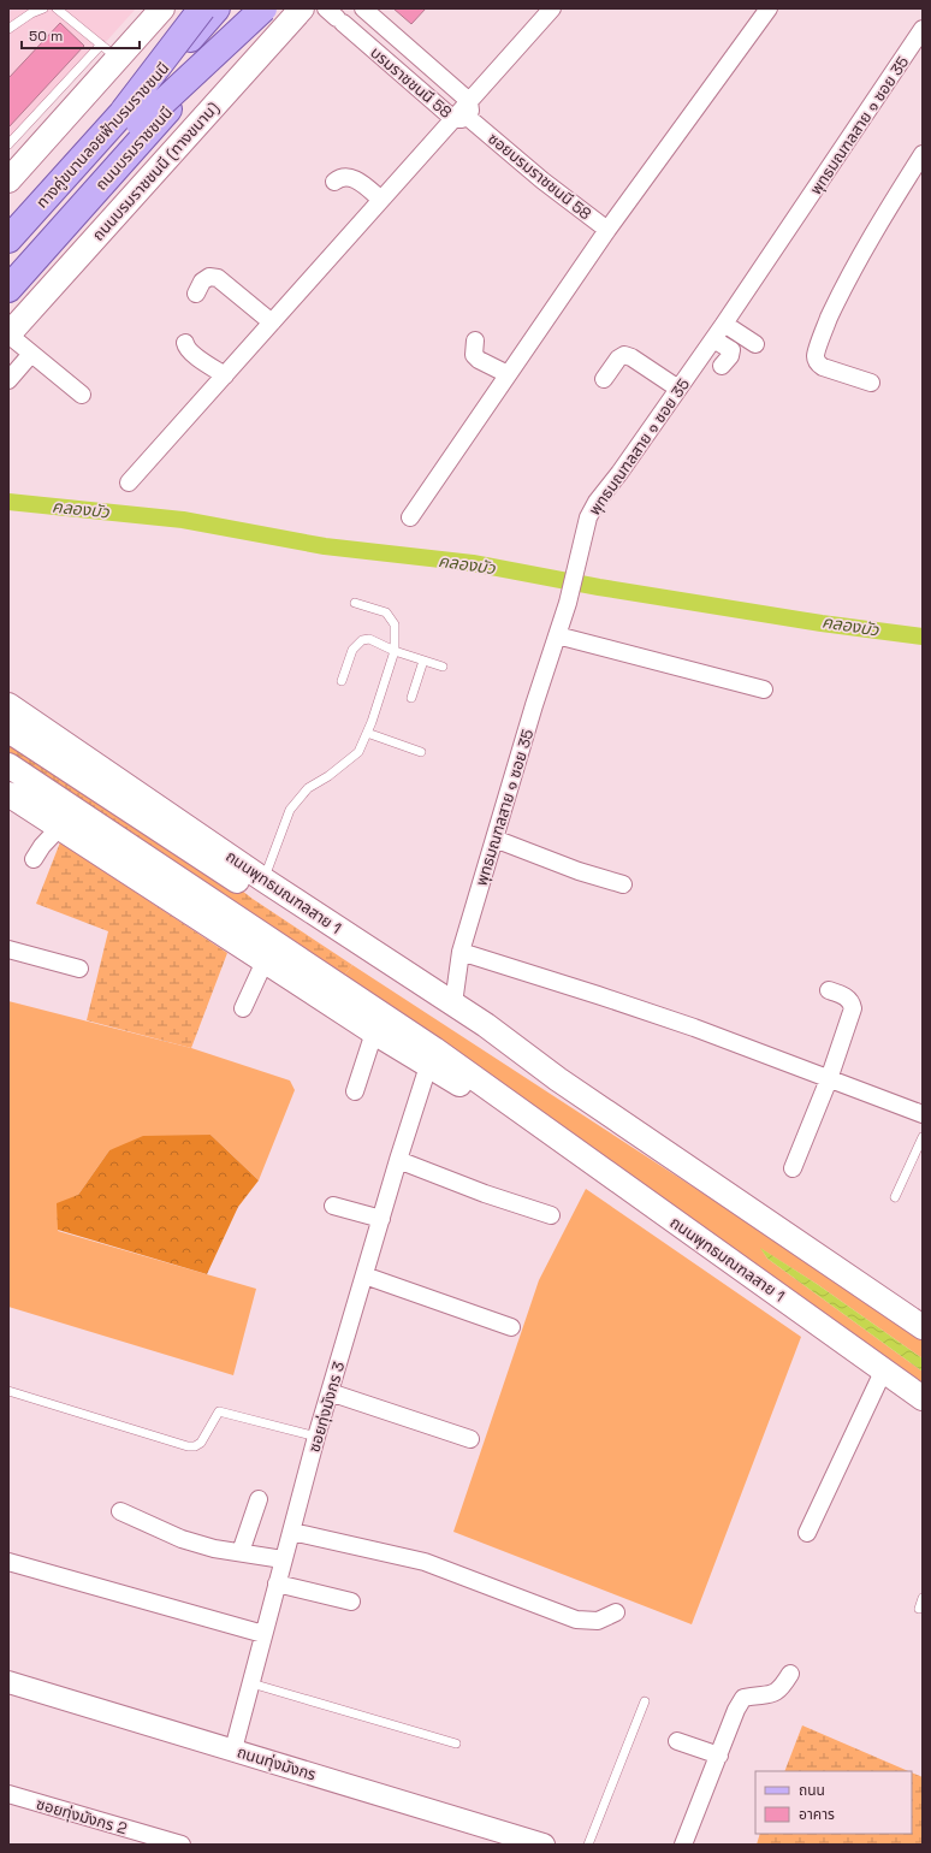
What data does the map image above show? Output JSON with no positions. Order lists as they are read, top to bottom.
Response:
{
  "streets": {
    "main road": [
      "ทางคู่ขนานลอยฟ้าบรมราชชนนี",
      "ถนนบรมราชชนนี",
      "ถนนบรมราชชนนี (ทางขนาน)",
      "ถนนพุทธมณฑลสาย 1"
    ],
    "street": [
      "บรมราชชนนี 58",
      "พุทธมณฑลสาย ๑ ซอย 35",
      "ซอยบรมราชชนนี 58",
      "ซอยทุ่งมังกร 3",
      "ถนนทุ่งมังกร",
      "ซอยทุ่งมังกร 2"
    ]
  },
  "crossings": [
    ["บรมราชชนนี 58", "ซอยบรมราชชนนี 58"],
    ["พุทธมณฑลสาย ๑ ซอย 35", "ถนนพุทธมณฑลสาย 1"],
    ["ถนนพุทธมณฑลสาย 1", "ซอยทุ่งมังกร 3"],
    ["ซอยทุ่งมังกร 3", "ถนนทุ่งมังกร"]
  ],
  "water": ["คลองบัว"],
  "legend": ["ถนน", "อาคาร"],
  "scale_bar": "50 m"
}
